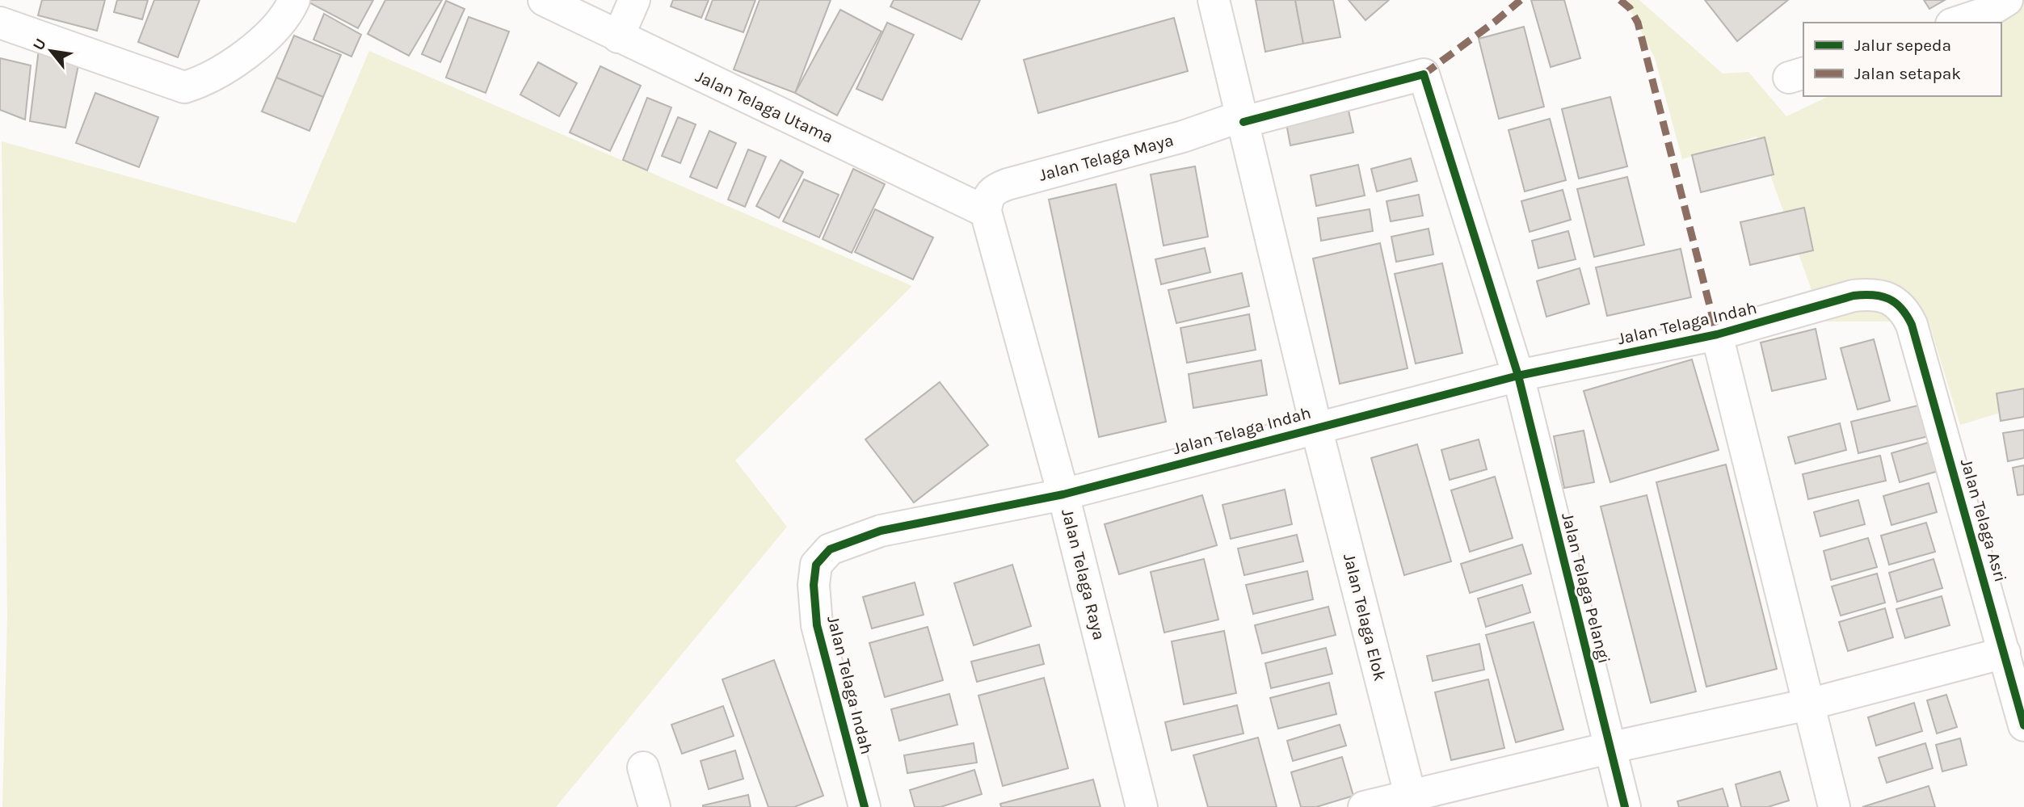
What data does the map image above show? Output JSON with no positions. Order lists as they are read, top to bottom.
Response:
{
  "streets": {
    "street": [
      "Jalan Telaga Utama",
      "Jalan Telaga Maya",
      "Jalan Telaga Indah",
      "Jalan Telaga Asri",
      "Jalan Telaga Raya",
      "Jalan Telaga Pelangi",
      "Jalan Telaga Elok"
    ]
  },
  "crossings": [
    ["Jalan Telaga Utama", "Jalan Telaga Maya"],
    ["Jalan Telaga Utama", "Jalan Telaga Raya"],
    ["Jalan Telaga Maya", "Jalan Telaga Raya"],
    ["Jalan Telaga Maya", "Jalan Telaga Pelangi"],
    ["Jalan Telaga Maya", "Jalan Telaga Elok"],
    ["Jalan Telaga Indah", "Jalan Telaga Asri"],
    ["Jalan Telaga Indah", "Jalan Telaga Raya"],
    ["Jalan Telaga Indah", "Jalan Telaga Pelangi"],
    ["Jalan Telaga Indah", "Jalan Telaga Elok"],
    ["Jalan Telaga Pelangi", "Jalan Telaga Elok"]
  ],
  "legend": ["Jalur sepeda", "Jalan setapak"],
  "north": "top left"
}
